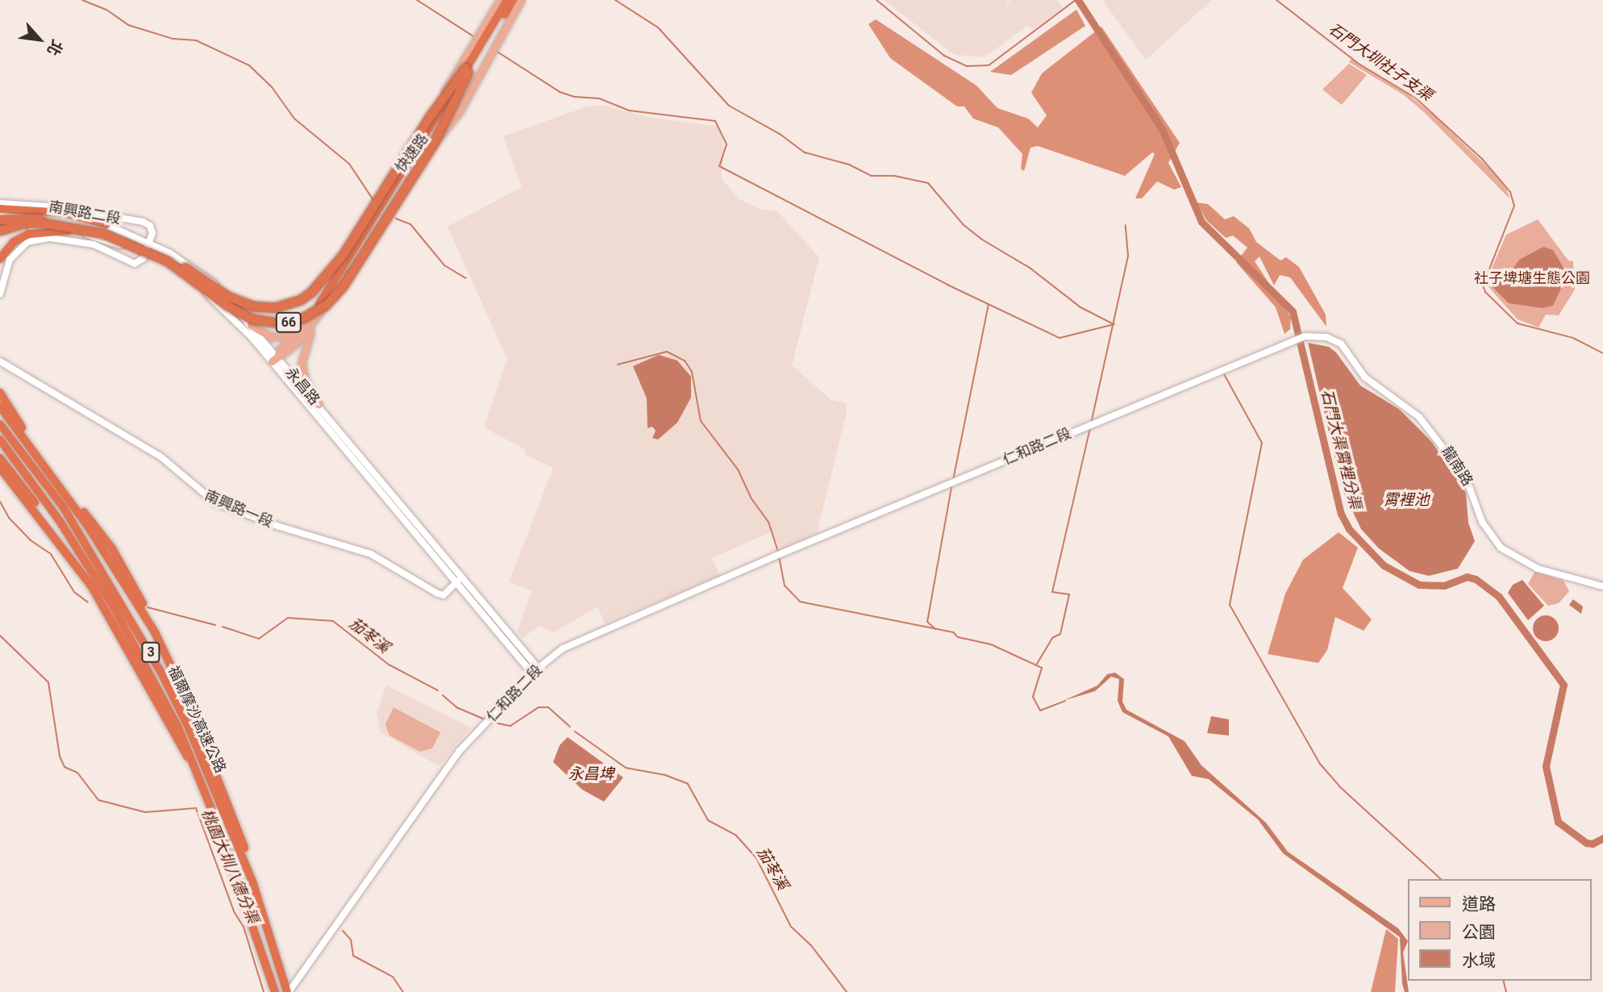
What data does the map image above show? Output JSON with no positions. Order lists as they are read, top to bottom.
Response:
{
  "streets": {
    "highway": ["66", "3", "福爾摩沙高速公路"],
    "main road": [
      "快速路",
      "南興路二段",
      "永昌路",
      "仁和路二段",
      "龍南路",
      "南興路一段"
    ]
  },
  "crossings": [
    ["快速路", "永昌路"],
    ["南興路二段", "永昌路"],
    ["66", "永昌路"],
    ["永昌路", "仁和路二段"],
    ["永昌路", "南興路一段"],
    ["仁和路二段", "龍南路"],
    ["仁和路二段", "福爾摩沙高速公路"]
  ],
  "water": [
    "石門大圳社子支渠",
    "石門大渠霄裡分渠",
    "霄裡池",
    "茄苳溪",
    "永昌埤",
    "桃園大圳八德分渠"
  ],
  "parks": ["社子埤塘生態公園"],
  "legend": ["道路", "公園", "水域"],
  "north": "bottom right"
}
